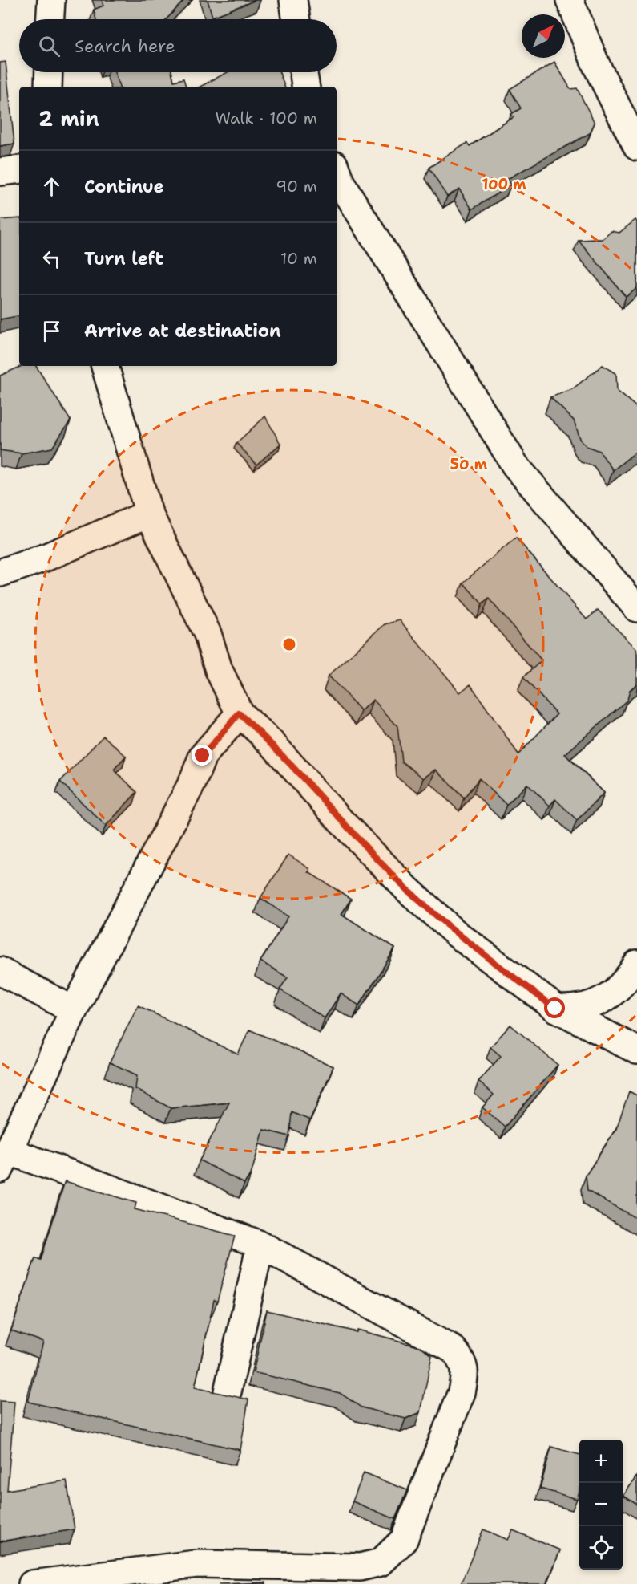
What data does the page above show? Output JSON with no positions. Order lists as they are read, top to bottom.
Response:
{
  "north": "top right",
  "page": {
    "search": "Search here",
    "heading": ["2 min", "Walk · 100 m"],
    "list": [
      ["Continue", "90 m"],
      ["Turn left", "10 m"],
      "Arrive at destination"
    ],
    "map_buttons": ["+", "−"]
  },
  "rings": ["100 m", "50 m"]
}
